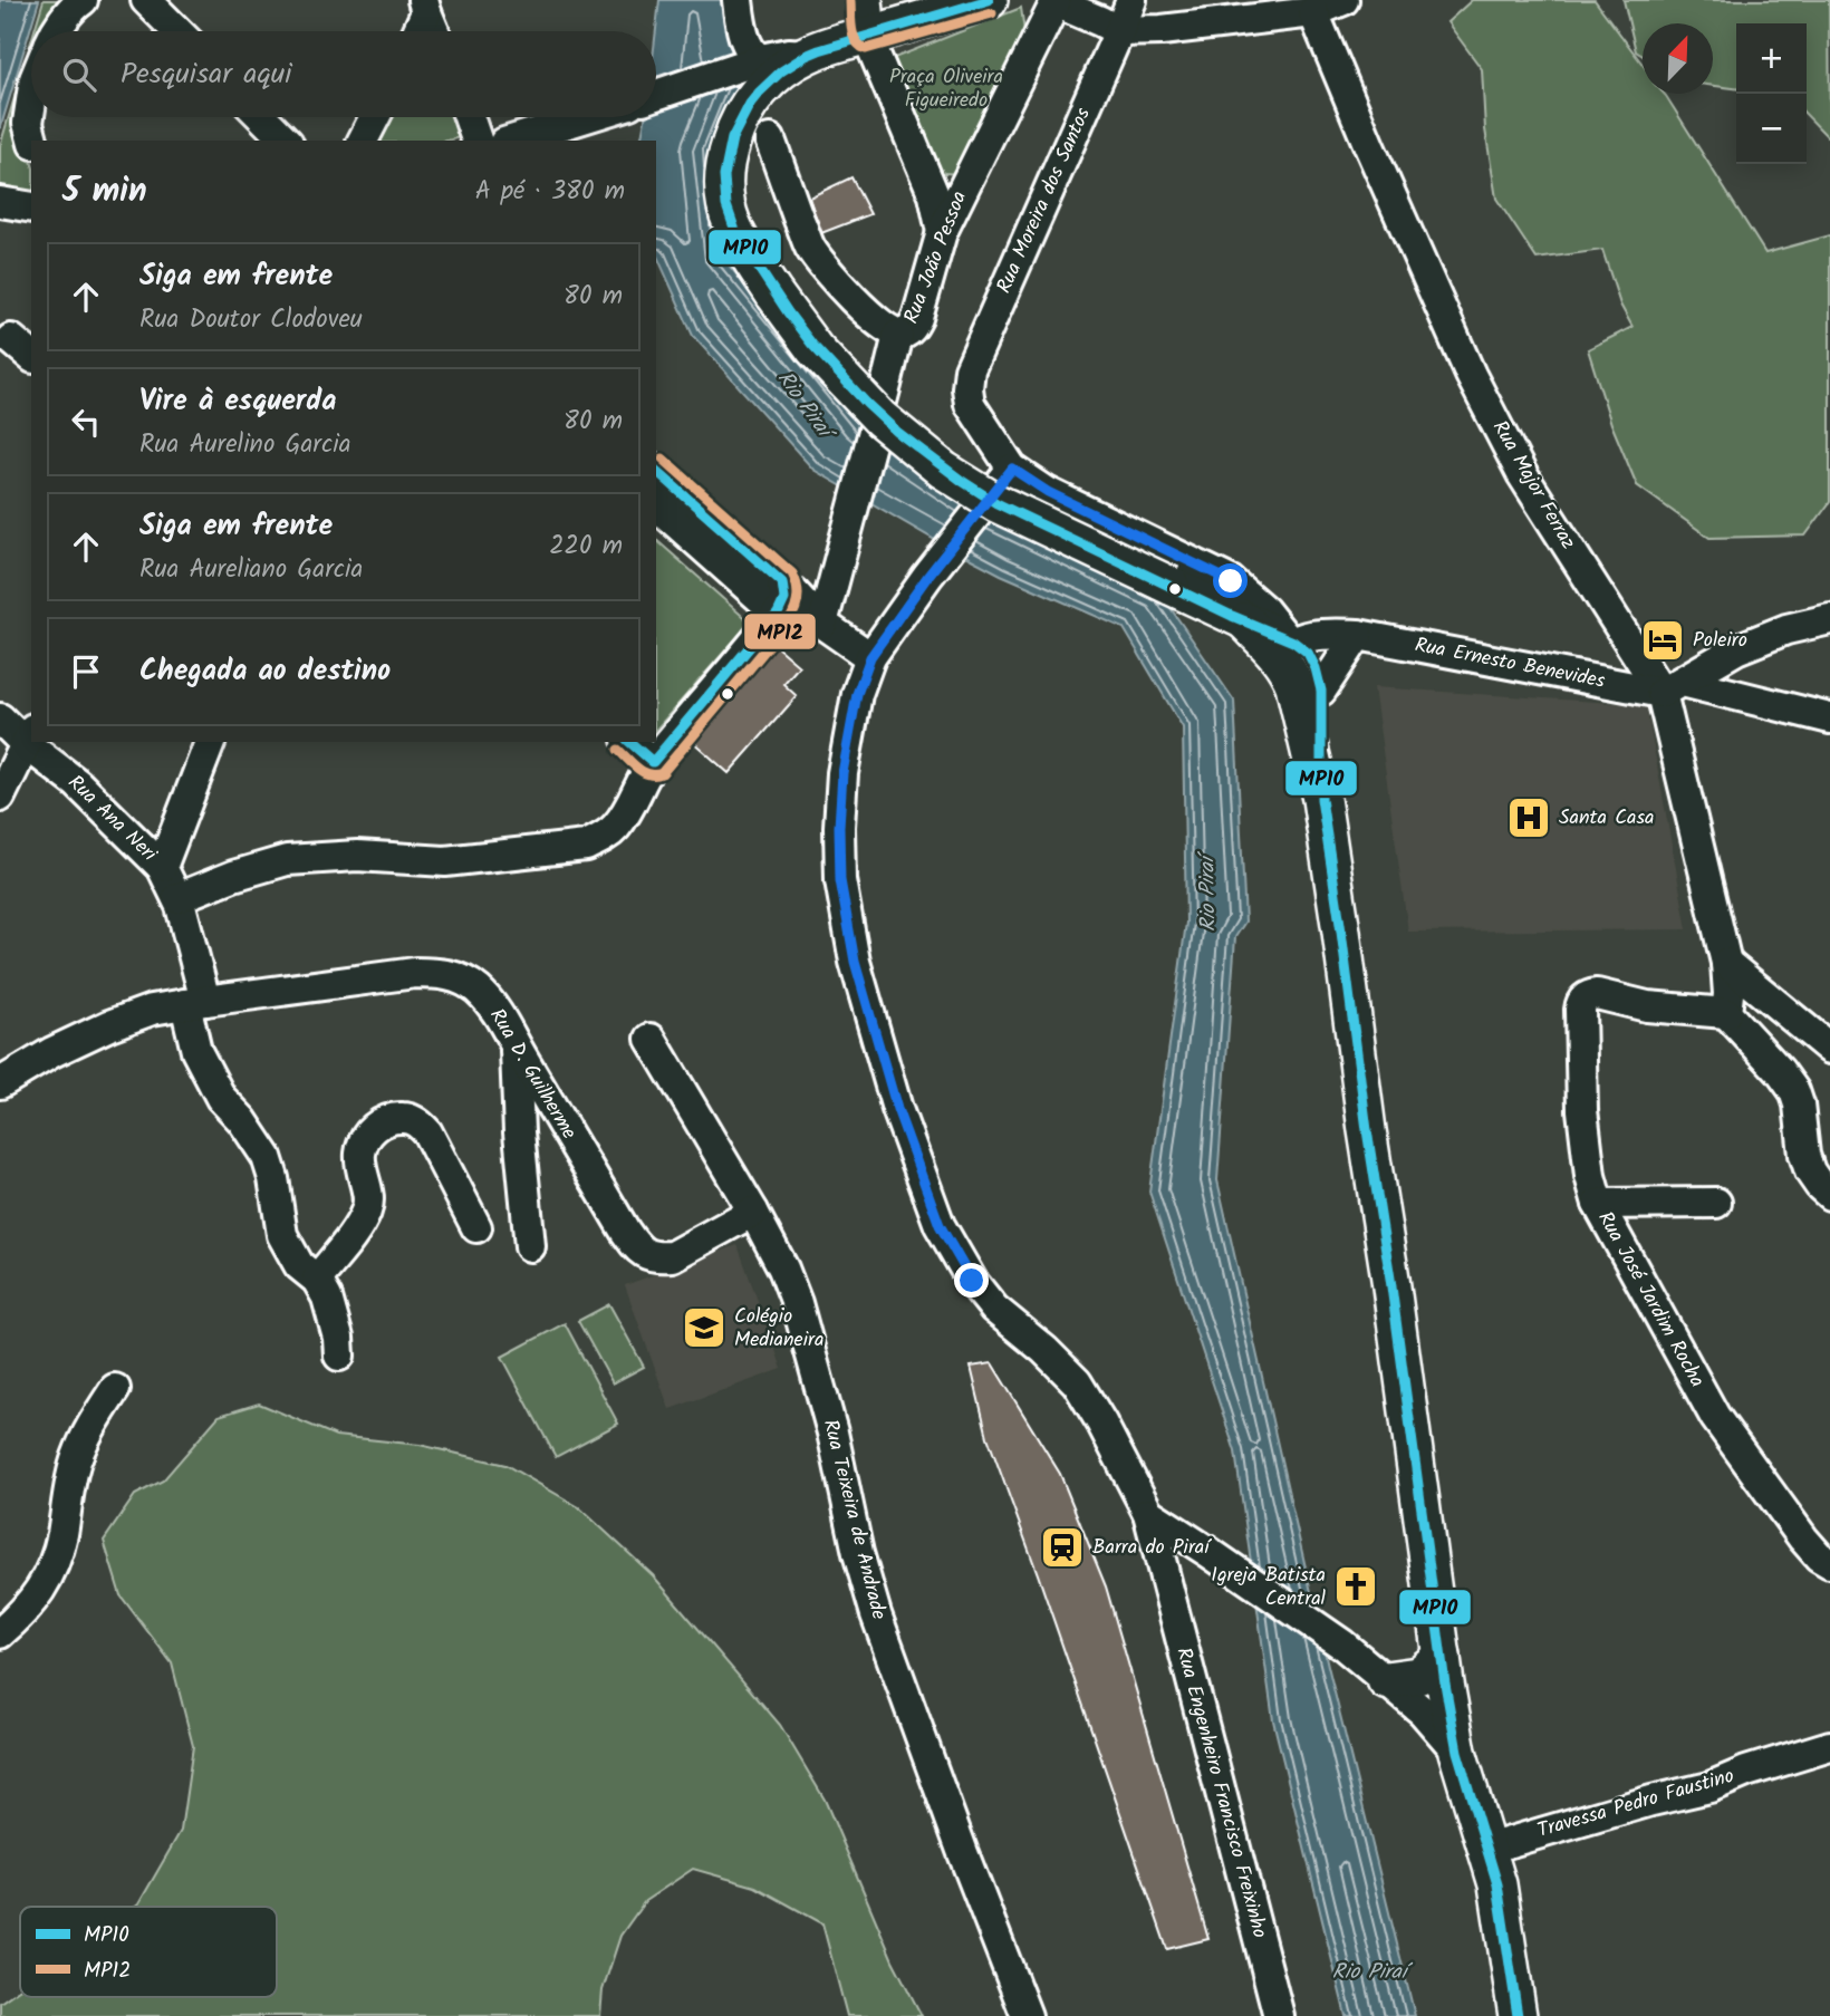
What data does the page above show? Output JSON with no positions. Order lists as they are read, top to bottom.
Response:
{
  "streets": {
    "street": [
      "Rua Moreira dos Santos",
      "Rua João Pessoa",
      "Rua Major Ferraz",
      "Rua Ernesto Benevides",
      "Rua Ana Neri",
      "Rua D. Guilherme",
      "Rua José Jardim Rocha",
      "Rua Teixeira de Andrade",
      "Rua Engenheiro Francisco Freixinho",
      "Travessa Pedro Faustino"
    ]
  },
  "crossings": [
    ["Rua Moreira dos Santos", "Rua Engenheiro Francisco Freixinho"],
    ["Rua Major Ferraz", "Rua Ernesto Benevides"],
    ["Rua Major Ferraz", "Rua José Jardim Rocha"],
    ["Rua Ana Neri", "Rua D. Guilherme"],
    ["Rua D. Guilherme", "Rua Teixeira de Andrade"]
  ],
  "water": ["Rio Piraí"],
  "parks": ["Praça Oliveira Figueiredo"],
  "places": {
    "hotel": ["Poleiro"],
    "hospital": ["Santa Casa"],
    "school or university": ["Colégio Medianeira"],
    "station": ["Barra do Piraí"],
    "church": ["Igreja Batista Central"]
  },
  "lines": ["transit line MP10", "transit line MP12"],
  "legend": ["MP10", "MP12"],
  "north": "top right",
  "page": {
    "map_buttons": ["+", "−"],
    "search": "Pesquisar aqui",
    "heading": ["5 min", "A pé · 380 m"],
    "list": [
      ["Siga em frente", "Rua Doutor Clodoveu", "80 m"],
      ["Vire à esquerda", "Rua Aurelino Garcia", "80 m"],
      ["Siga em frente", "Rua Aureliano Garcia", "220 m"],
      "Chegada ao destino"
    ]
  }
}
